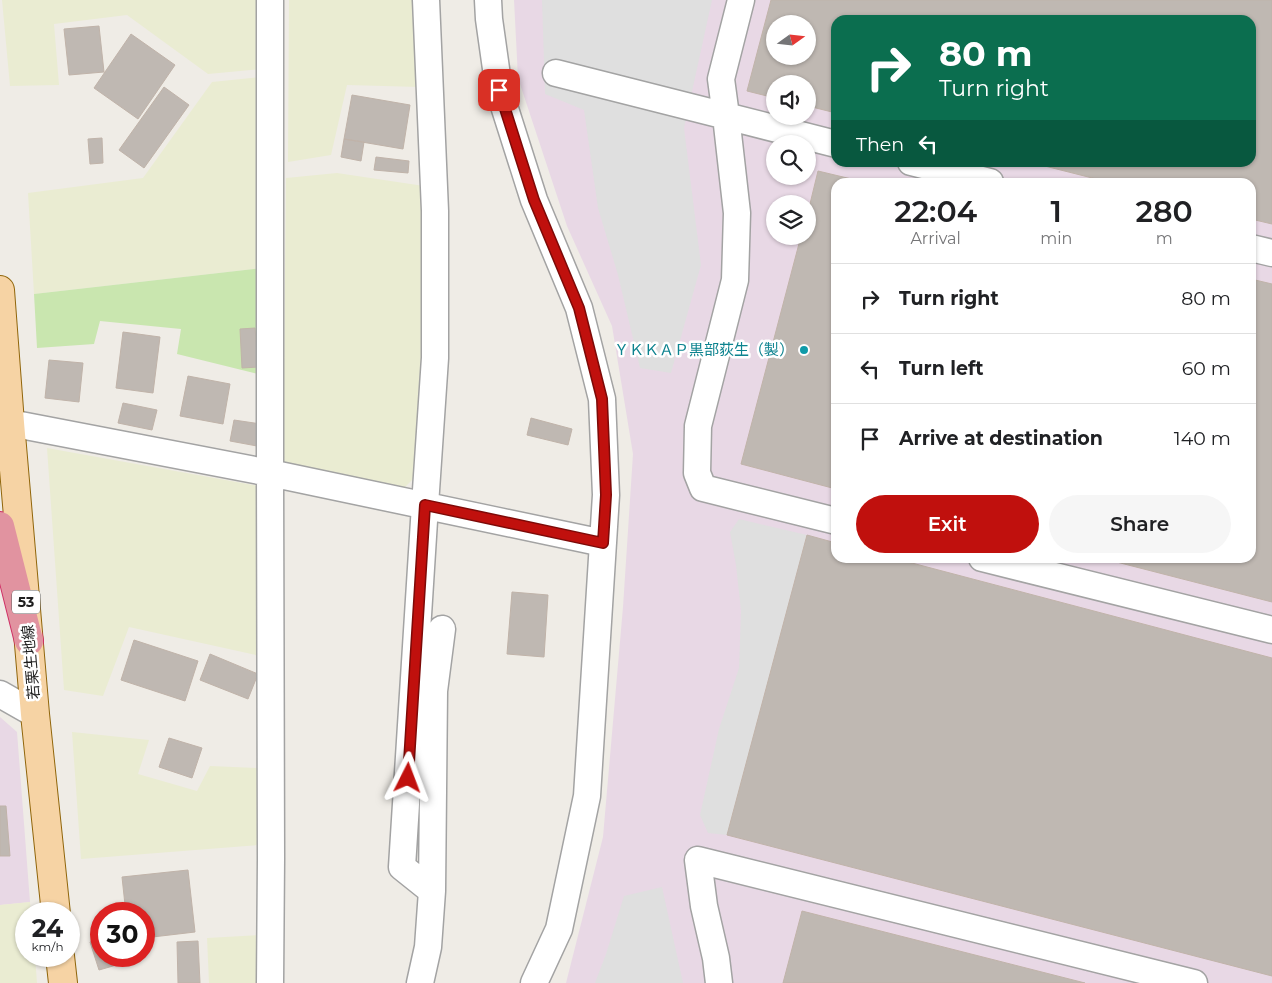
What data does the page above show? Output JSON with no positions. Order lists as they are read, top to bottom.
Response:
{
  "streets": {
    "main road": ["53", "若栗生地線"]
  },
  "places": ["ＹＫＫＡＰ黒部荻生（製）"],
  "north": "right",
  "page": {
    "turn": ["80 m", "Turn right"],
    "then": "Then",
    "eta": [
      "22:04",
      "Arrival",
      "1",
      "min",
      "280",
      "m"
    ],
    "list": [
      {
        "name": "Turn right",
        "value": "80 m"
      },
      {
        "name": "Turn left",
        "value": "60 m"
      },
      {
        "name": "Arrive at destination",
        "value": "140 m"
      }
    ],
    "buttons": ["Exit", "Share"],
    "speed": "24 km/h",
    "limit": "30"
  }
}
